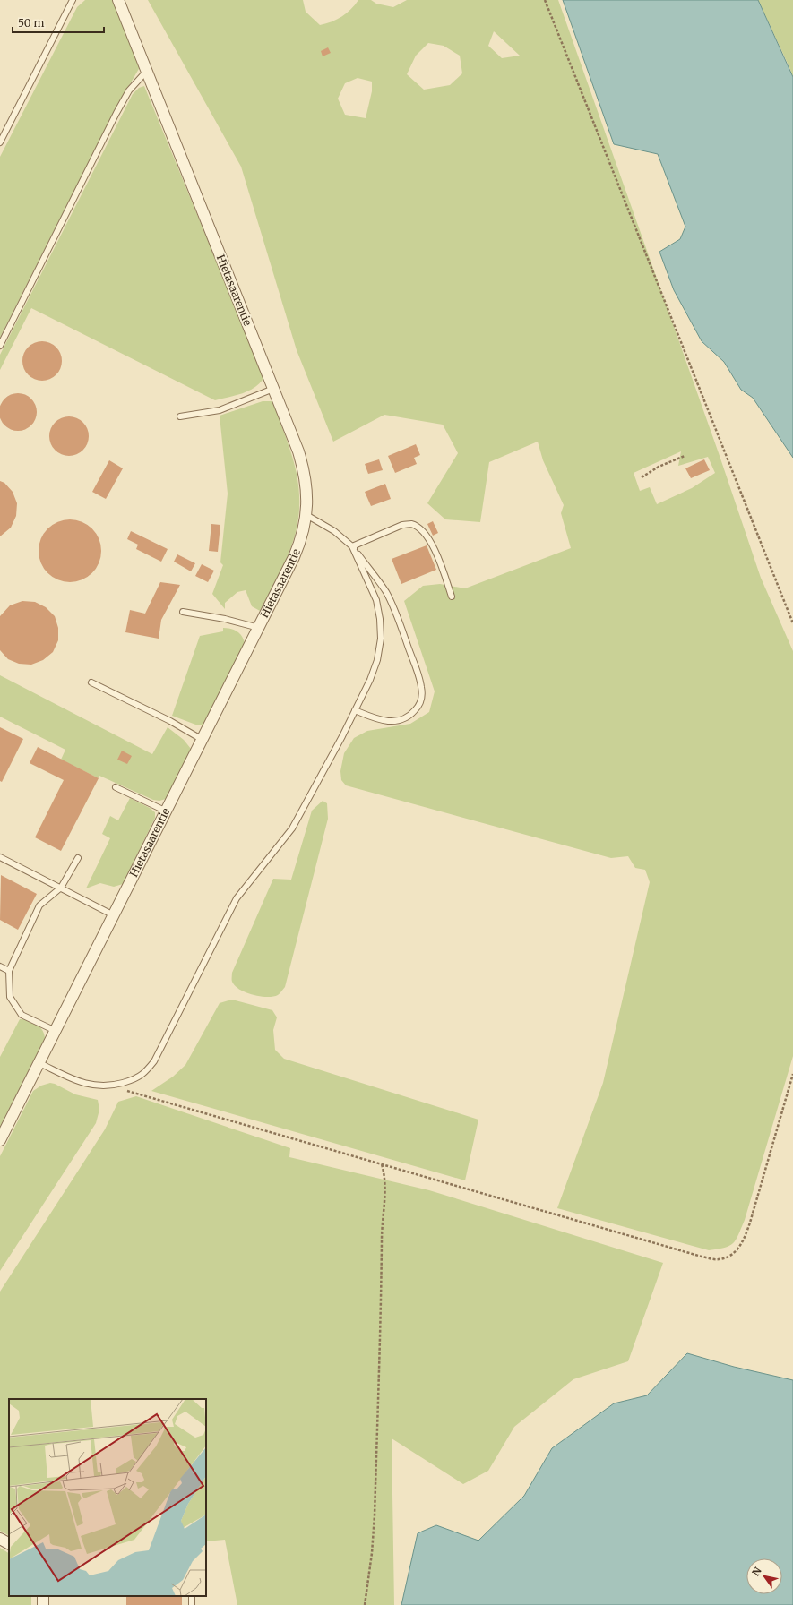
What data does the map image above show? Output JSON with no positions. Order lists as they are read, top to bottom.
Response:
{
  "streets": {
    "street": ["Hietasaarentie"]
  },
  "scale_bar": "50 m",
  "north": "top left"
}
